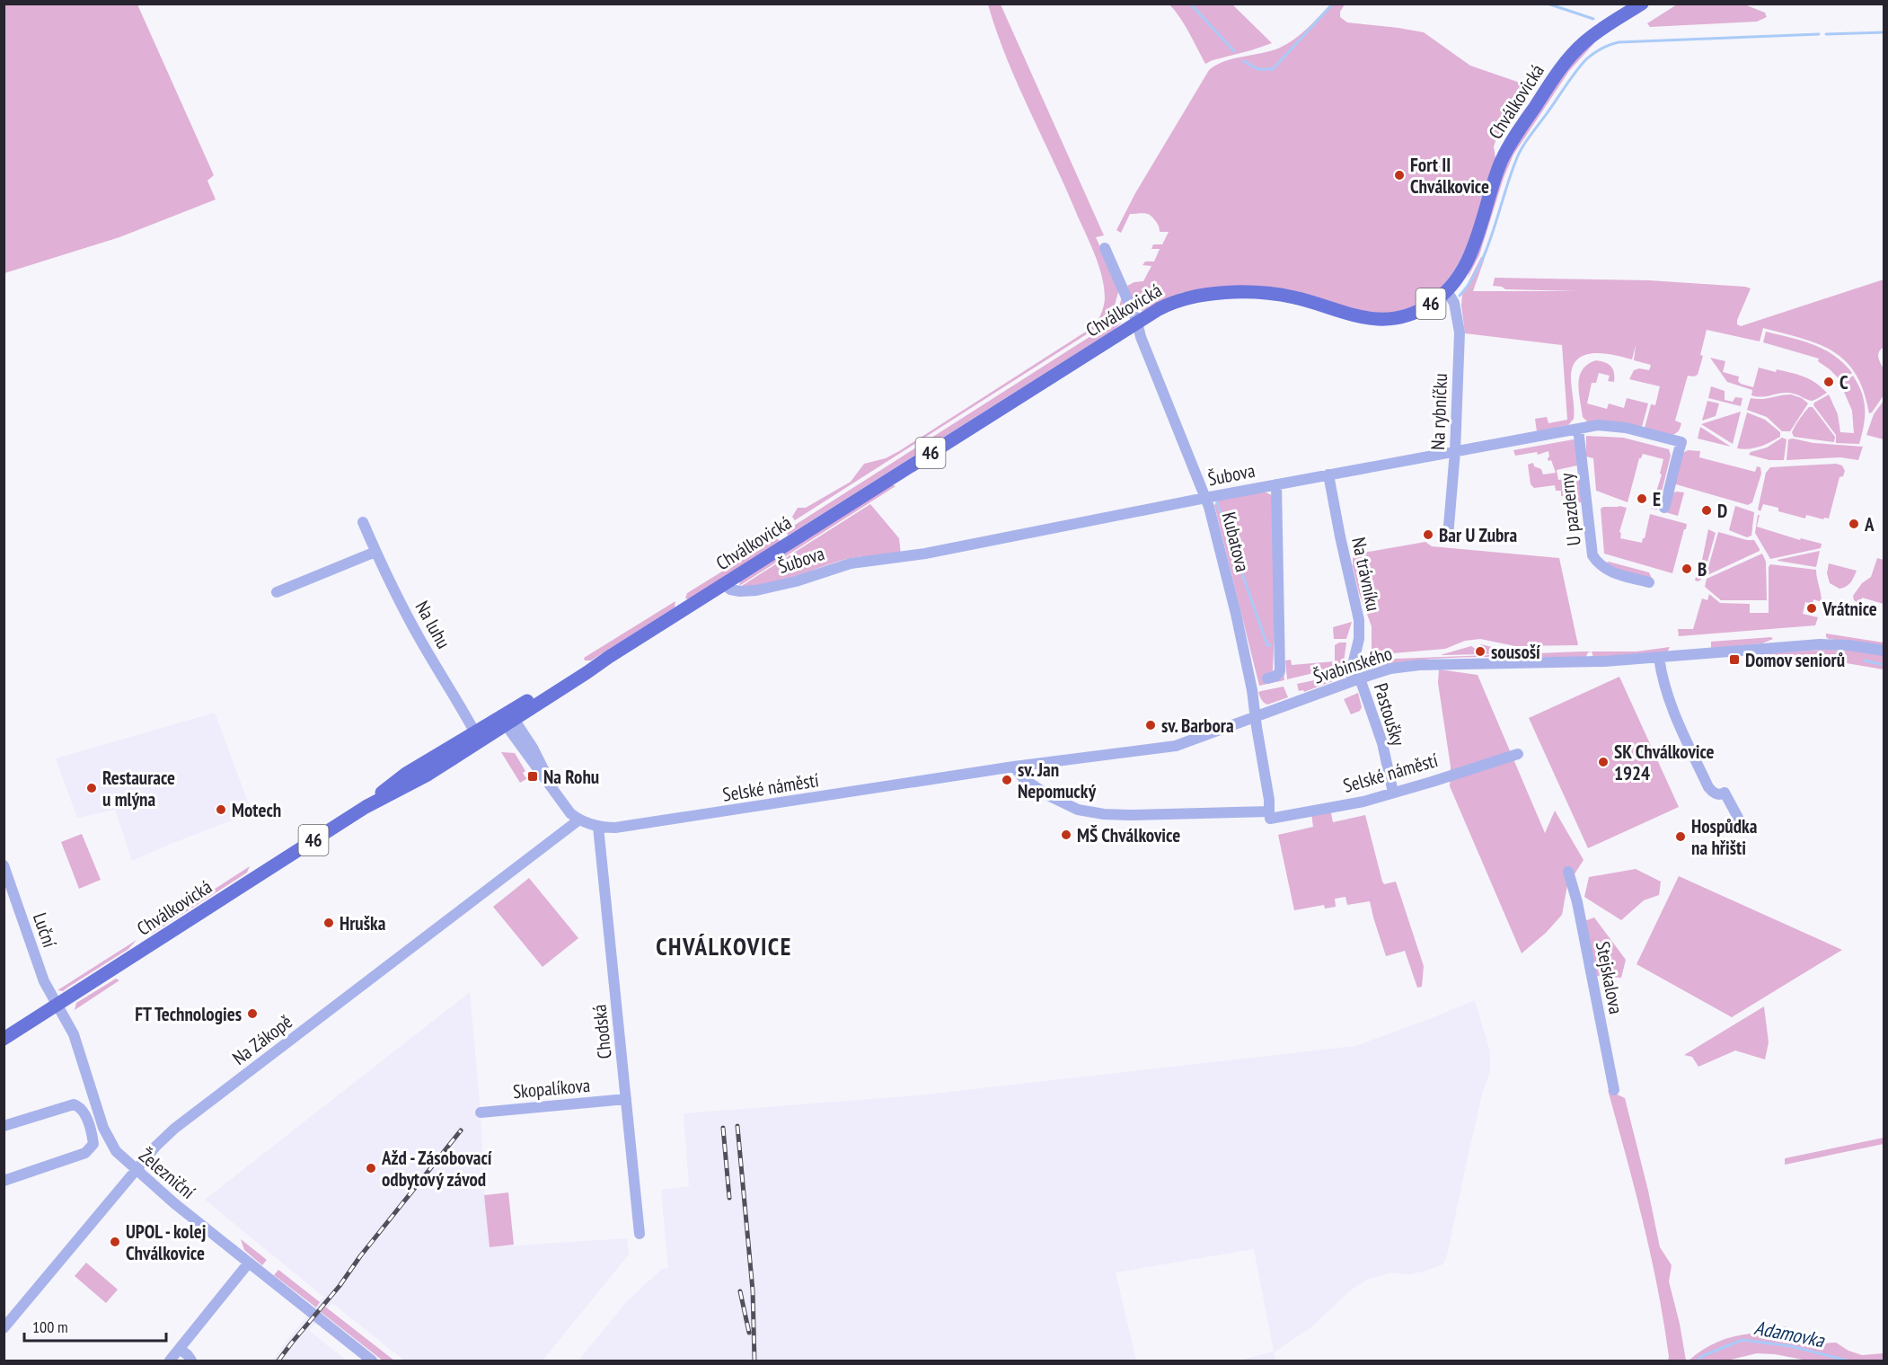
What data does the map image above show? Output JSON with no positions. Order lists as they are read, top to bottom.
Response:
{
  "streets": {
    "main road": ["Chválkovická", "46"],
    "street": [
      "Na rybníčku",
      "Šubova",
      "U pazderny",
      "Kubatova",
      "Na trávníku",
      "Na luhu",
      "Švabinského",
      "Pastoušky",
      "Selské náměstí",
      "Luční",
      "Stejskalova",
      "Chodská",
      "Na Zákopě",
      "Skopalíkova",
      "Železniční"
    ]
  },
  "crossings": [
    ["Chválkovická", "Na rybníčku"],
    ["Chválkovická", "Šubova"],
    ["Chválkovická", "Kubatova"],
    ["Chválkovická", "Na luhu"],
    ["Chválkovická", "Selské náměstí"],
    ["Chválkovická", "Luční"],
    ["Chválkovická", "Železniční"],
    ["Na rybníčku", "Šubova"],
    ["Šubova", "U pazderny"],
    ["Šubova", "Kubatova"],
    ["Šubova", "Na trávníku"],
    ["Kubatova", "Švabinského"],
    ["Kubatova", "Selské náměstí"],
    ["Na trávníku", "Švabinského"],
    ["Na trávníku", "Pastoušky"],
    ["Švabinského", "Pastoušky"],
    ["Švabinského", "Selské náměstí"],
    ["Pastoušky", "Selské náměstí"],
    ["Selské náměstí", "Chodská"],
    ["Selské náměstí", "Na Zákopě"],
    ["Luční", "Železniční"],
    ["Chodská", "Skopalíkova"],
    ["Na Zákopě", "Železniční"]
  ],
  "districts": ["CHVÁLKOVICE"],
  "water": ["Adamovka"],
  "places": {
    "other": [
      "Fort II Chválkovice",
      "C",
      "E",
      "D",
      "A",
      "Bar U Zubra",
      "B",
      "Vrátnice",
      "sousoší",
      "sv. Barbora",
      "SK Chválkovice 1924",
      "sv. Jan Nepomucký",
      "Restaurace u mlýna",
      "Motech",
      "MŠ Chválkovice",
      "Hospůdka na hřišti",
      "Hruška",
      "FT Technologies",
      "Ažd - Zásobovací odbytový závod",
      "UPOL - kolej Chválkovice"
    ],
    "transit": ["Domov seniorů", "Na Rohu"]
  },
  "scale_bar": "100 m"
}
